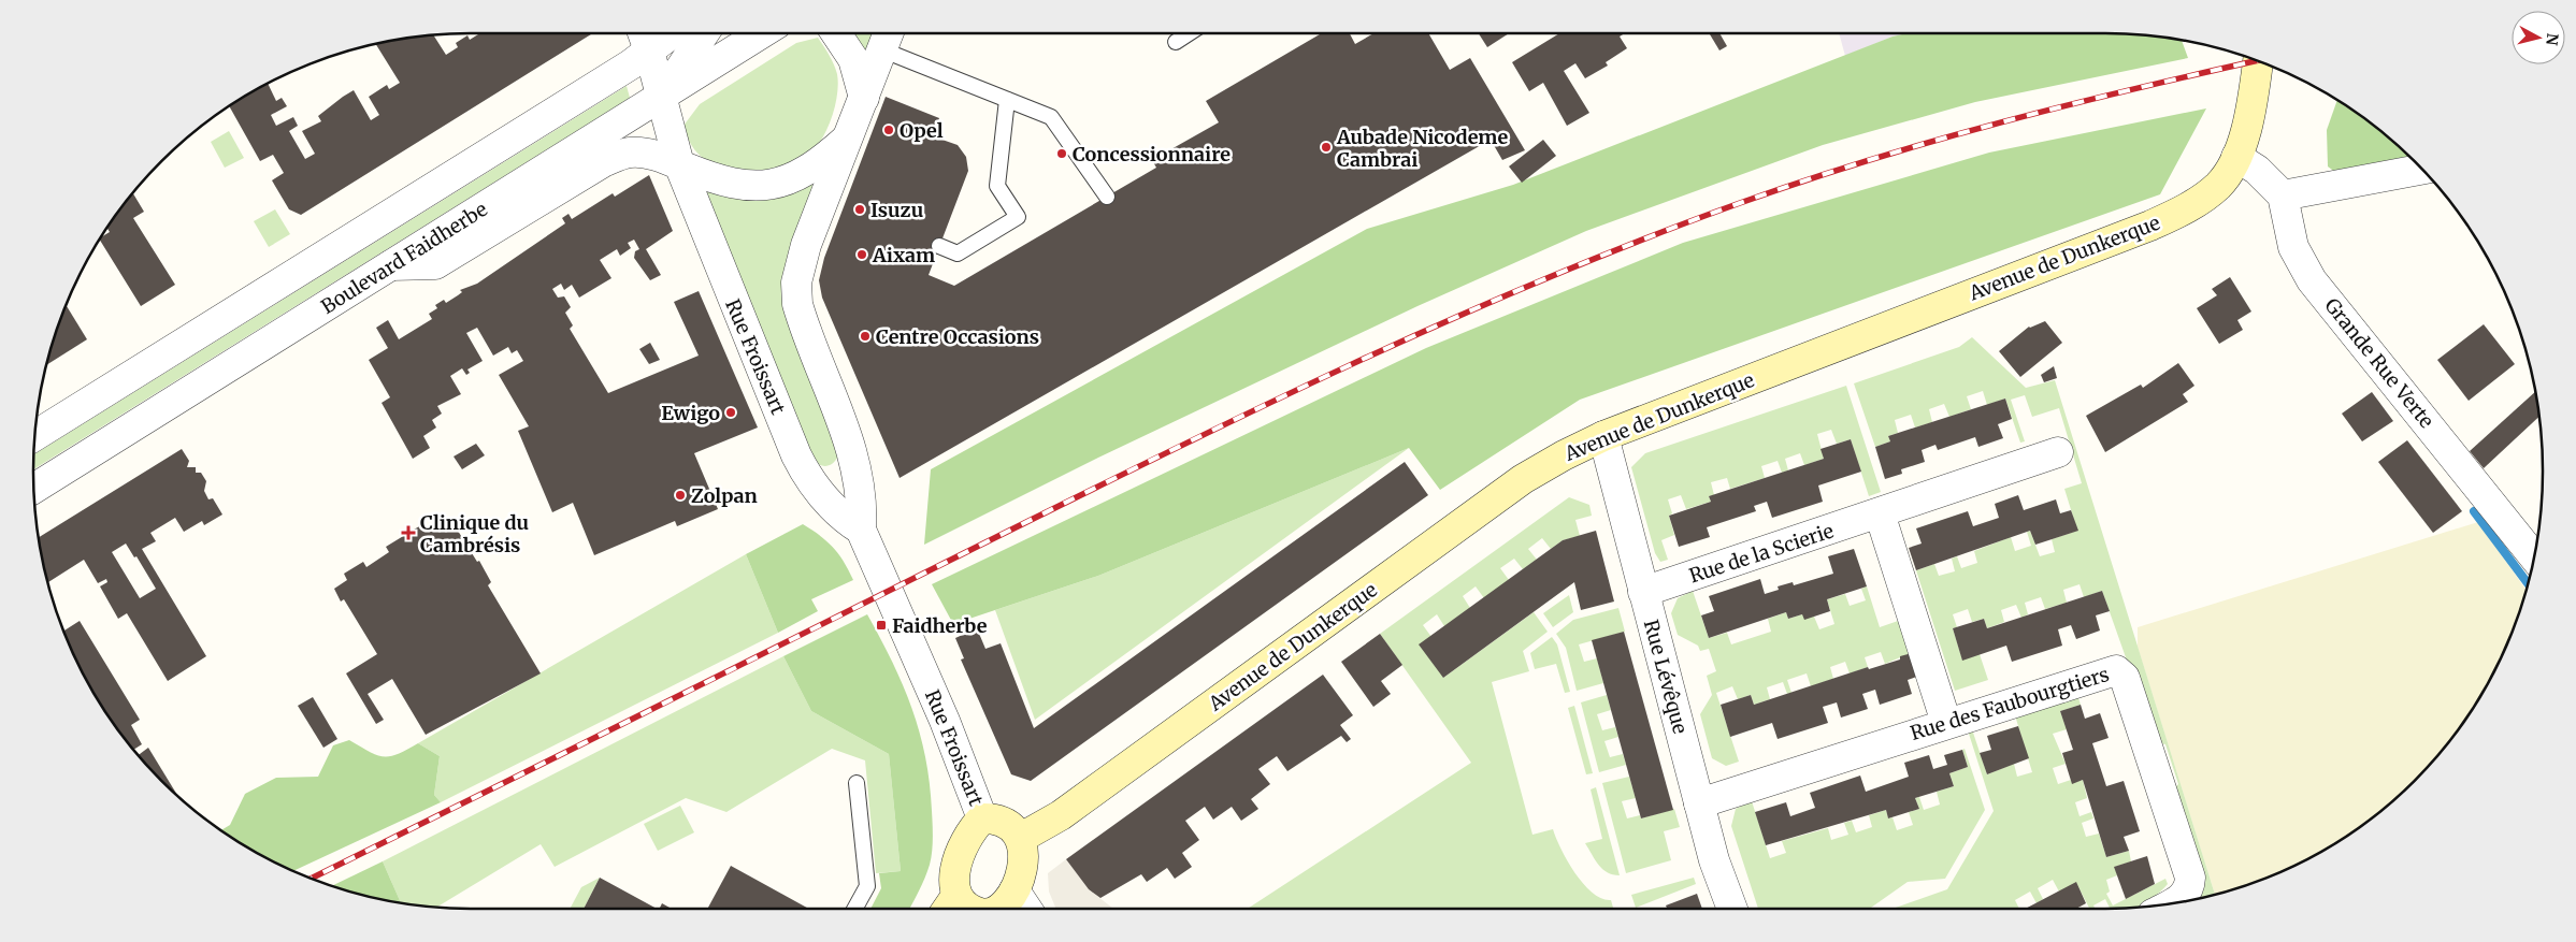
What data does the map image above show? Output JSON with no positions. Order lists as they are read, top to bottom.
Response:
{
  "streets": {
    "main road": ["Avenue de Dunkerque"],
    "street": [
      "Boulevard Faidherbe",
      "Rue Froissart",
      "Grande Rue Verte",
      "Rue de la Scierie",
      "Rue Lévêque",
      "Rue des Faubourgtiers"
    ]
  },
  "crossings": [
    ["Boulevard Faidherbe", "Rue Froissart"],
    ["Avenue de Dunkerque", "Rue Lévêque"],
    ["Rue de la Scierie", "Rue Lévêque"],
    ["Rue Lévêque", "Rue des Faubourgtiers"]
  ],
  "places": {
    "other": [
      "Opel",
      "Aubade Nicodeme Cambrai",
      "Concessionnaire",
      "Isuzu",
      "Aixam",
      "Centre Occasions",
      "Ewigo",
      "Zolpan"
    ],
    "health": ["Clinique du Cambrésis"],
    "transit": ["Faidherbe"]
  },
  "north": "right"
}
